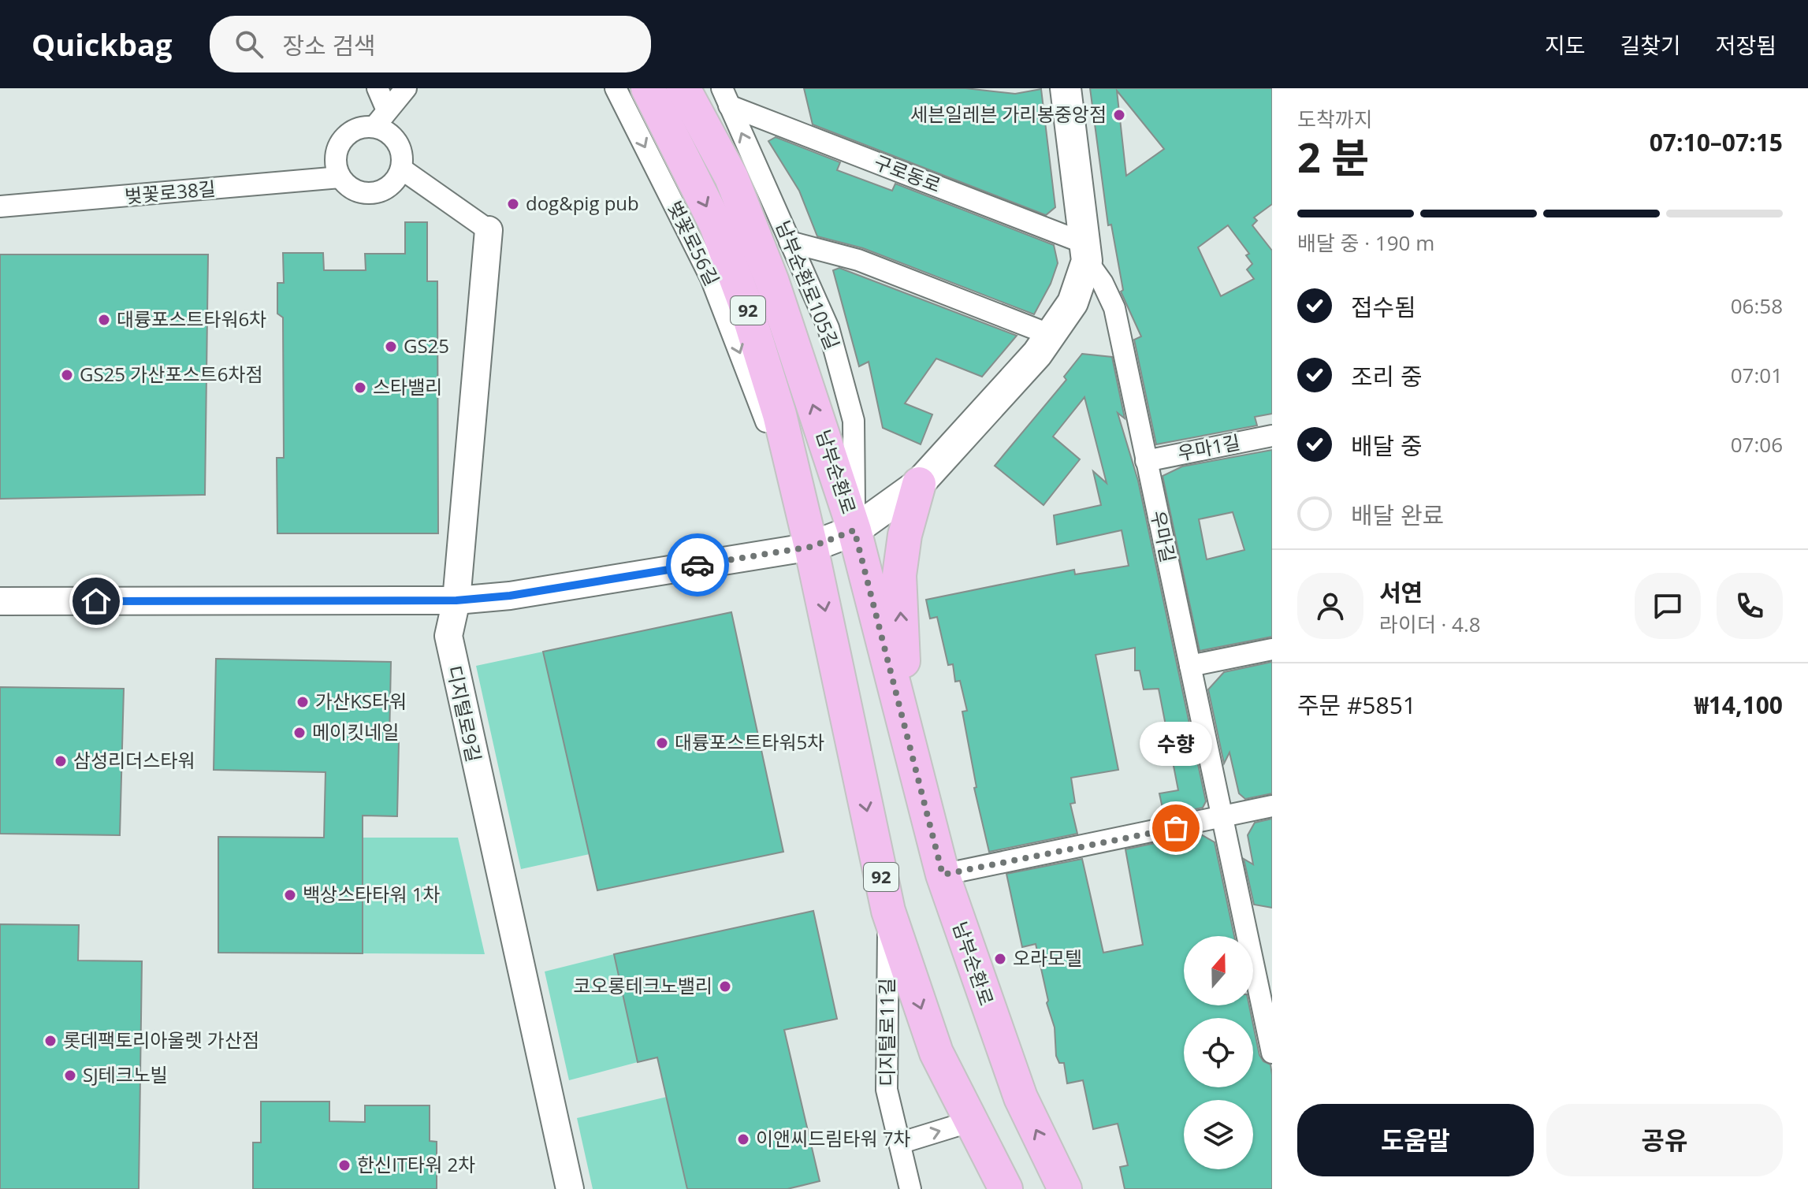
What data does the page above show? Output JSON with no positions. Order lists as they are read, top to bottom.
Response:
{
  "streets": {
    "main road": ["92", "남부순환로"],
    "street": [
      "구로동로",
      "벚꽃로38길",
      "벚꽃로56길",
      "남부순환로105길",
      "우마1길",
      "우마길",
      "디지털로9길",
      "디지털로11길"
    ]
  },
  "crossings": [
    ["구로동로", "남부순환로105길"],
    ["구로동로", "우마길"],
    ["벚꽃로56길", "남부순환로"],
    ["남부순환로105길", "남부순환로"],
    ["우마1길", "우마길"],
    ["남부순환로", "디지털로11길"]
  ],
  "one_way": ["벚꽃로56길"],
  "places": [
    "세븐일레븐 가리봉중앙점",
    "dog&pig pub",
    "대륭포스트타워6차",
    "GS25",
    "GS25 가산포스트6차점",
    "스타밸리",
    "가산KS타워",
    "메이킷네일",
    "대륭포스트타워5차",
    "삼성리더스타워",
    "수향",
    "백상스타타워 1차",
    "오라모텔",
    "코오롱테크노밸리",
    "롯데팩토리아울렛 가산점",
    "SJ테크노빌",
    "이앤씨드림타워 7차",
    "한신IT타워 2차"
  ],
  "north": "top",
  "page": {
    "header": "Quickbag",
    "search": "장소 검색",
    "nav": ["지도", "길찾기", "저장됨"],
    "heading": ["2 분", "도착까지", "07:10–07:15"],
    "panel": [
      "서연",
      "라이더 · 4.8",
      "주문 #5851",
      "₩14,100"
    ],
    "bar": "배달 중 · 190 m",
    "list": [
      ["접수됨", "06:58"],
      ["조리 중", "07:01"],
      ["배달 중", "07:06"],
      "배달 완료"
    ],
    "bubble": "수향",
    "buttons": ["도움말", "공유"]
  }
}
